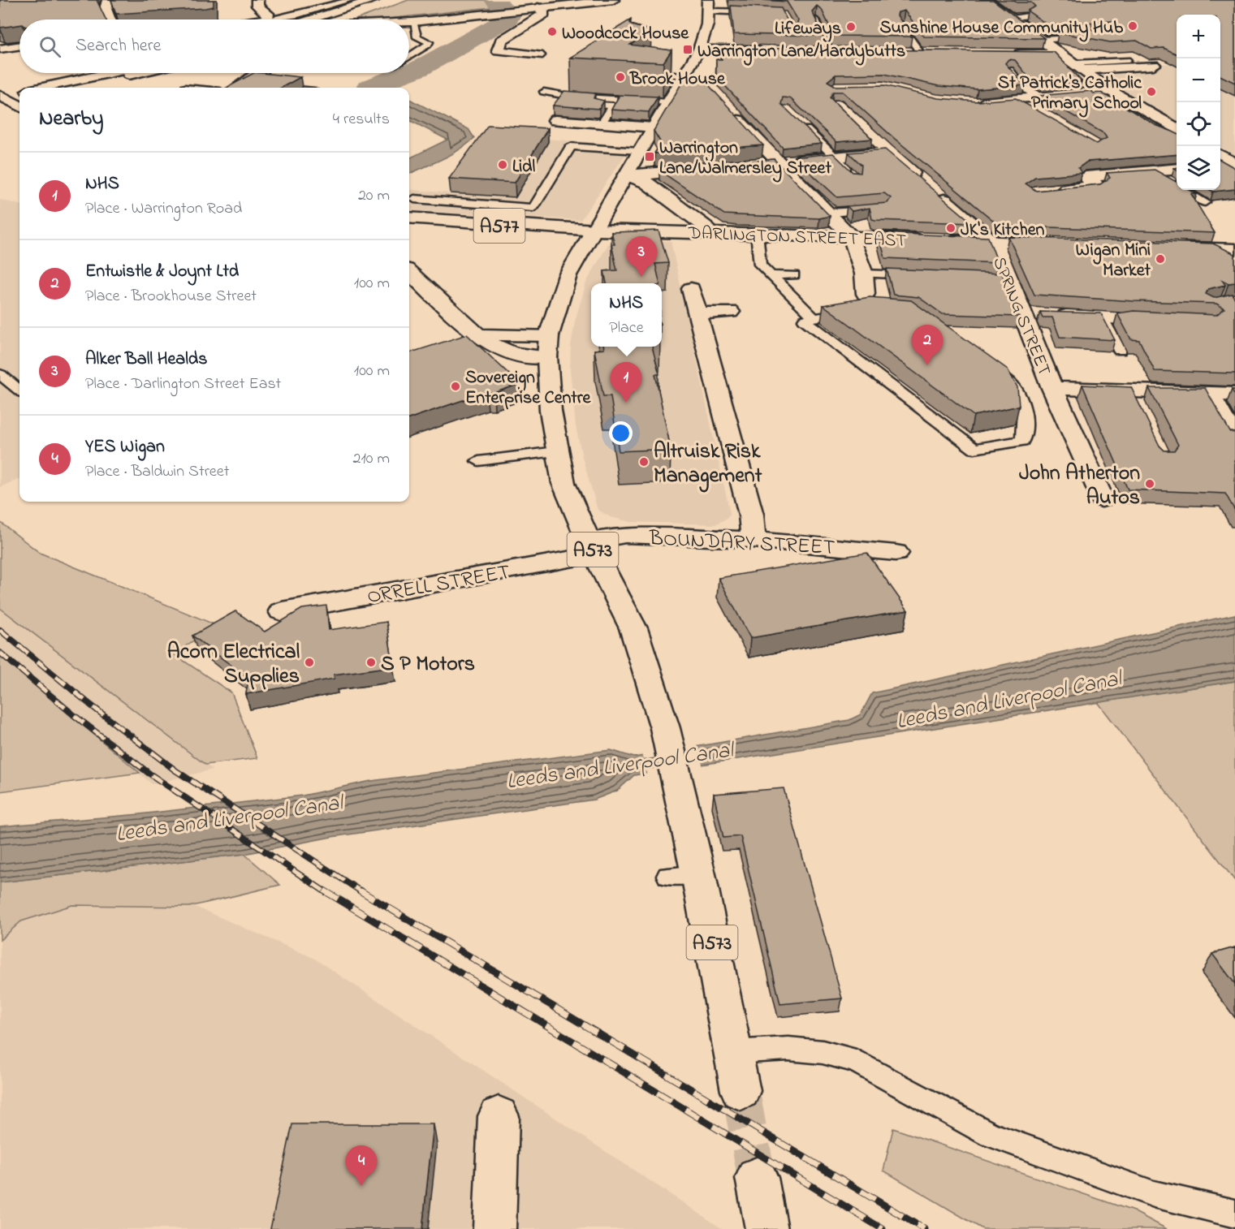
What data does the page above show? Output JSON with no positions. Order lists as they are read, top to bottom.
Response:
{
  "streets": {
    "main road": [
      "A577",
      "DARLINGTON STREET EAST",
      "SPRING STREET",
      "BOUNDARY STREET",
      "A573",
      "ORRELL STREET"
    ]
  },
  "crossings": [
    ["A577", "DARLINGTON STREET EAST"],
    ["A577", "A573"],
    ["DARLINGTON STREET EAST", "SPRING STREET"],
    ["DARLINGTON STREET EAST", "A573"],
    ["BOUNDARY STREET", "A573"],
    ["BOUNDARY STREET", "ORRELL STREET"],
    ["A573", "ORRELL STREET"]
  ],
  "water": ["Leeds and Liverpool Canal"],
  "places": {
    "other": [
      "Sunshine House Community Hub",
      "Lifeways",
      "Woodcock House",
      "Brook House",
      "St Patrick's Catholic Primary School",
      "Lidl",
      "JK's Kitchen",
      "Wigan Mini Market",
      "Sovereign Enterprise Centre",
      "Altruisk Risk Management",
      "John Atherton Autos",
      "Acorn Electrical Supplies",
      "S P Motors"
    ],
    "transit": ["Warrington Lane/Hardybutts", "Warrington Lane/Walmersley Street"]
  },
  "page": {
    "map_buttons": ["+", "−"],
    "search": "Search here",
    "heading": ["Nearby", "4 results"],
    "list": [
      {
        "mark": "1",
        "name": "NHS",
        "note": "Place · Warrington Road",
        "value": "20 m"
      },
      {
        "mark": "2",
        "name": "Entwistle & Joynt Ltd",
        "note": "Place · Brookhouse Street",
        "value": "100 m"
      },
      {
        "mark": "3",
        "name": "Alker Ball Healds",
        "note": "Place · Darlington Street East",
        "value": "100 m"
      },
      {
        "mark": "4",
        "name": "YES Wigan",
        "note": "Place · Baldwin Street",
        "value": "210 m"
      }
    ],
    "pins": [
      "3",
      "2",
      "1",
      "4"
    ],
    "popup": ["NHS", "Place"]
  }
}
